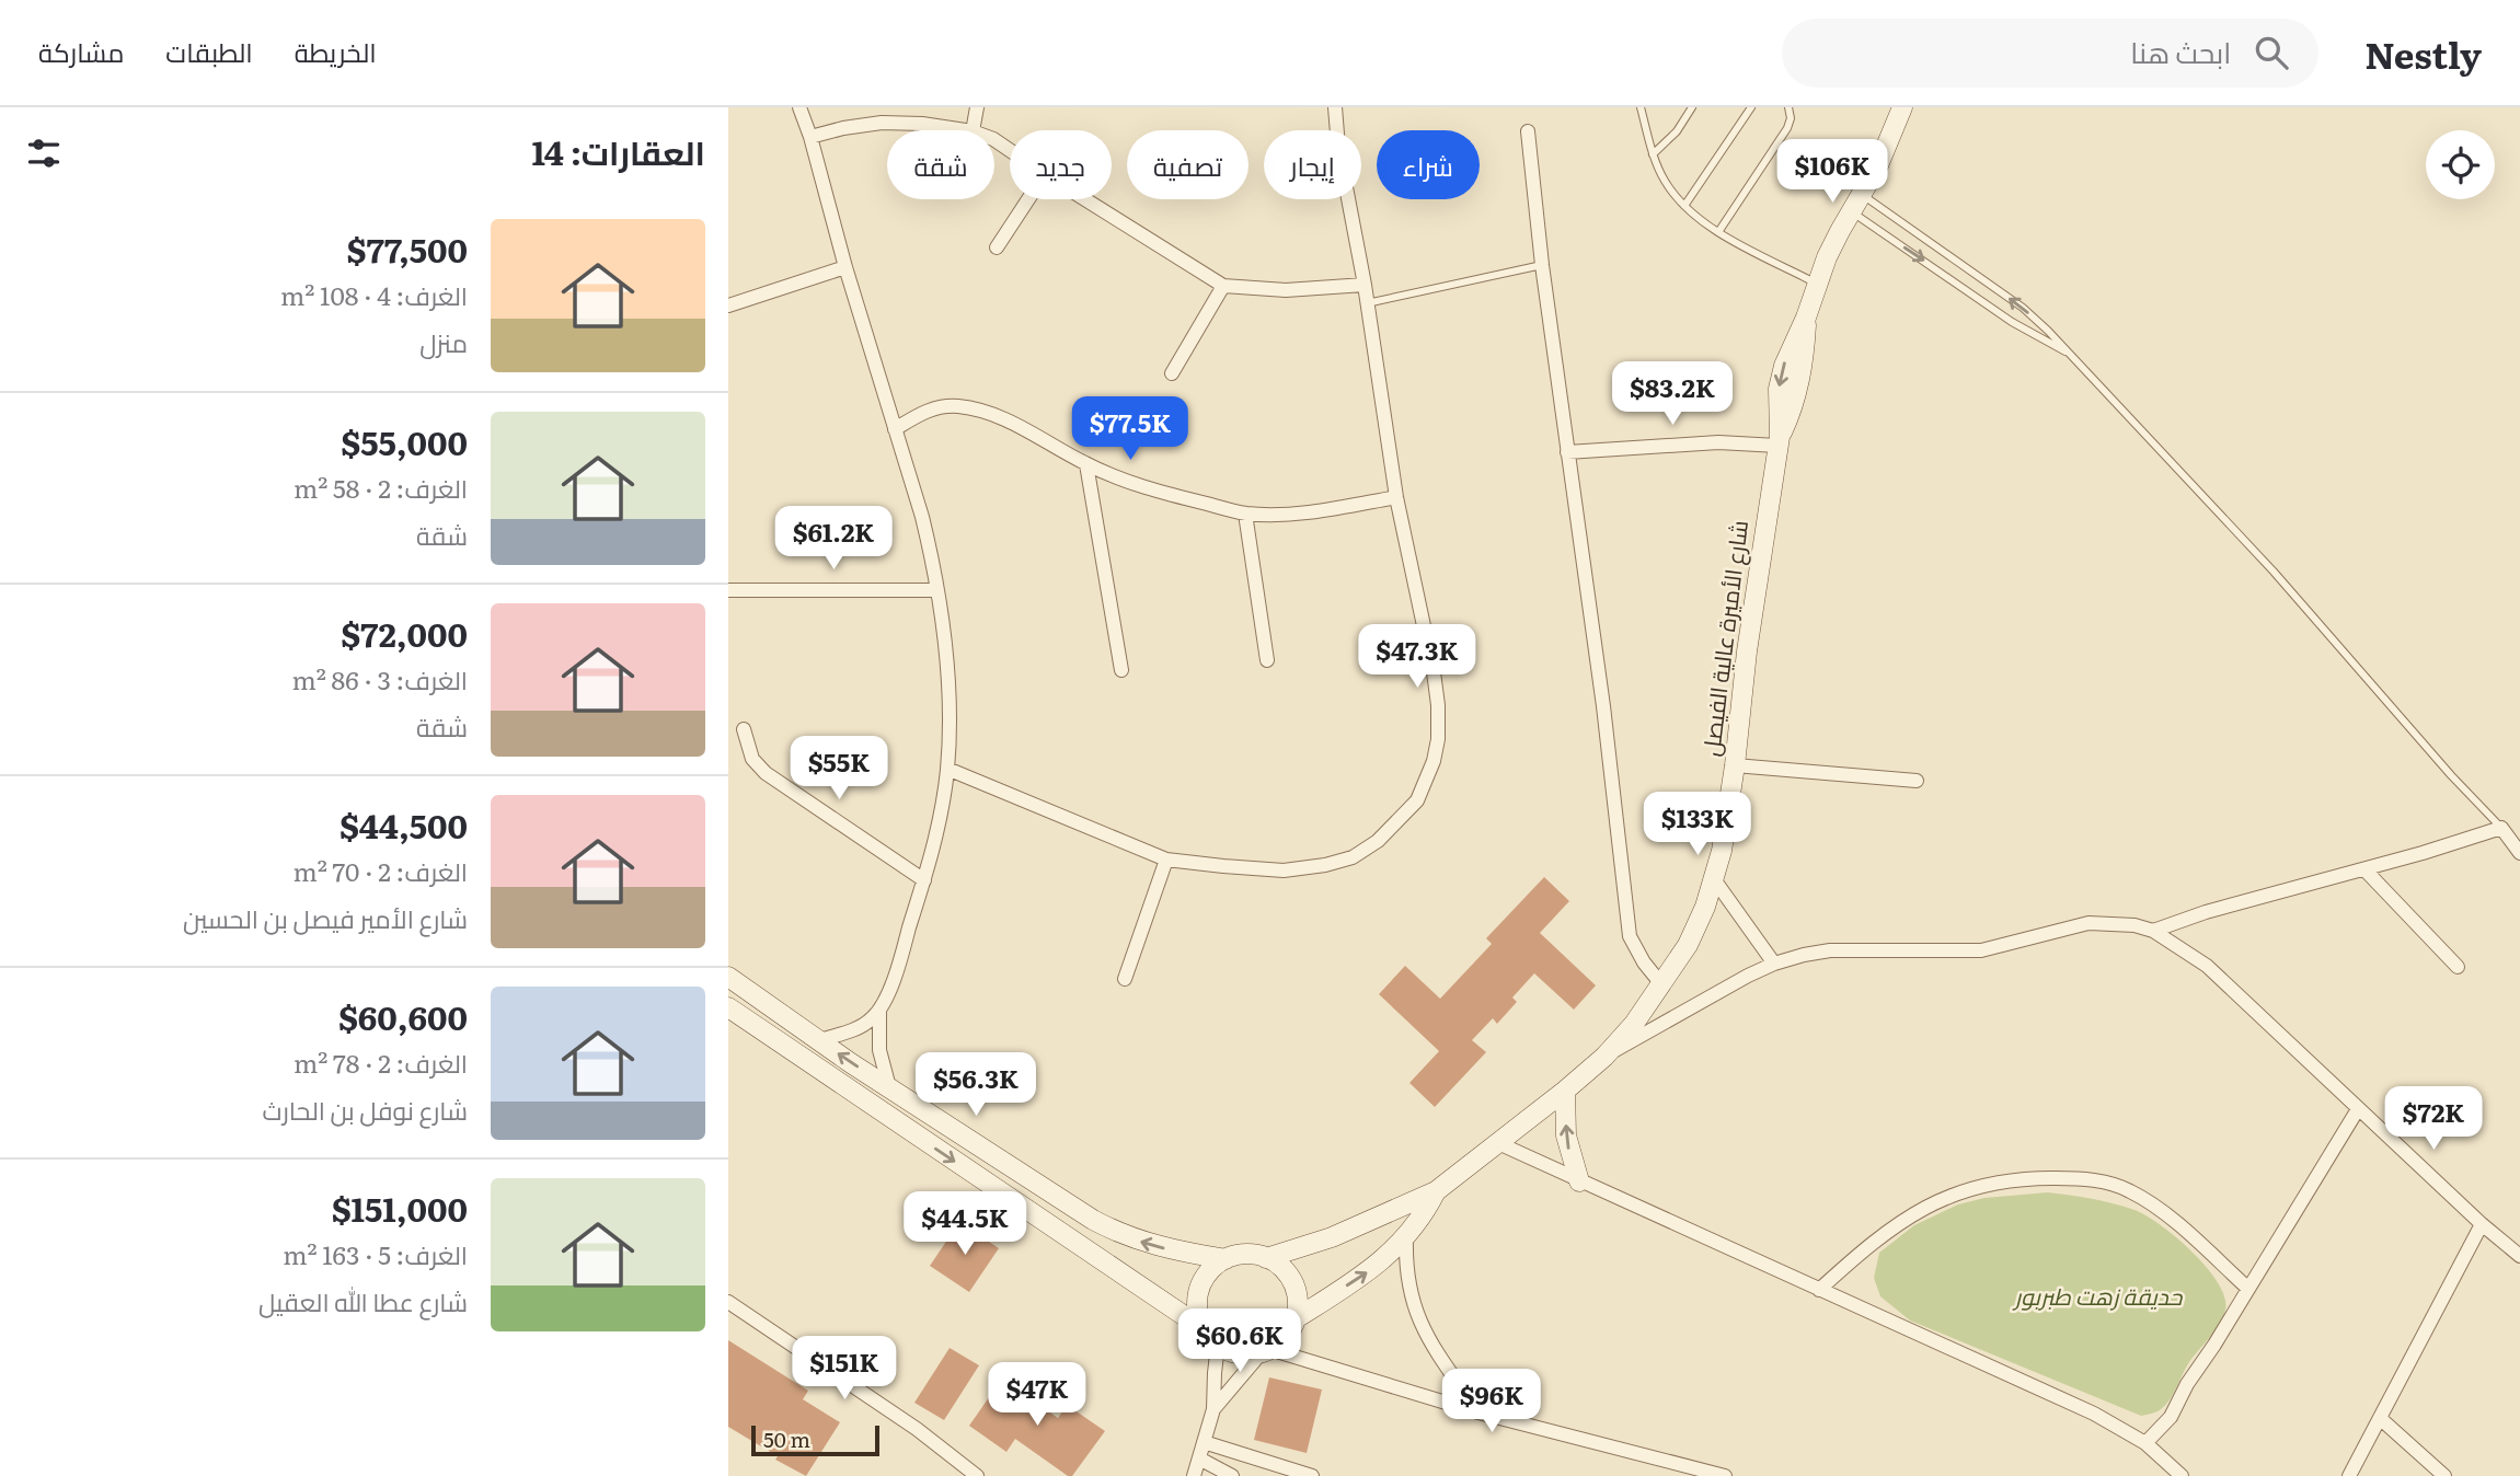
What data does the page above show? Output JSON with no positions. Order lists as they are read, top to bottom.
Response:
{
  "streets": {
    "street": ["شارع الأميرة عالية الفيصل"]
  },
  "parks": ["حديقة زهت طبربور"],
  "scale_bar": "50 m",
  "page": {
    "header": "Nestly",
    "search": "ابحث هنا",
    "nav": ["الخريطة", "الطبقات", "مشاركة"],
    "heading": "العقارات: 14",
    "chip": [
      "شراء",
      "إيجار",
      "تصفية",
      "جديد",
      "شقة"
    ],
    "price": [
      "$106K",
      "$83.2K",
      "$77.5K",
      "$61.2K",
      "$47.3K",
      "$55K",
      "$133K",
      "$56.3K",
      "$72K",
      "$44.5K",
      "$60.6K",
      "$151K",
      "$47K",
      "$96K"
    ],
    "list": [
      {
        "name": "$77,500",
        "note": "الغرف: 4 · 108 m² · منزل"
      },
      {
        "name": "$55,000",
        "note": "الغرف: 2 · 58 m² · شقة"
      },
      {
        "name": "$72,000",
        "note": "الغرف: 3 · 86 m² · شقة"
      },
      {
        "name": "$44,500",
        "note": "الغرف: 2 · 70 m² · شارع الأمير فيصل بن الحسين"
      },
      {
        "name": "$60,600",
        "note": "الغرف: 2 · 78 m² · شارع نوفل بن الحارث"
      },
      {
        "name": "$151,000",
        "note": "الغرف: 5 · 163 m² · شارع عطا الله العقيل"
      }
    ],
    "scale": "50 m"
  }
}
